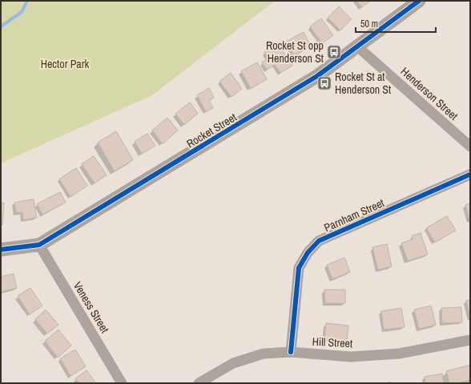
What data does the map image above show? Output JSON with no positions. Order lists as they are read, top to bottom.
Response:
{
  "streets": {
    "street": [
      "Henderson Street",
      "Rocket Street",
      "Parnham Street",
      "Veness Street",
      "Hill Street"
    ]
  },
  "crossings": [
    ["Henderson Street", "Rocket Street"],
    ["Rocket Street", "Veness Street"],
    ["Parnham Street", "Hill Street"]
  ],
  "parks": ["Hector Park"],
  "places": {
    "bus stop": ["Rocket St opp Henderson St", "Rocket St at Henderson St"]
  },
  "scale_bar": "50 m"
}
